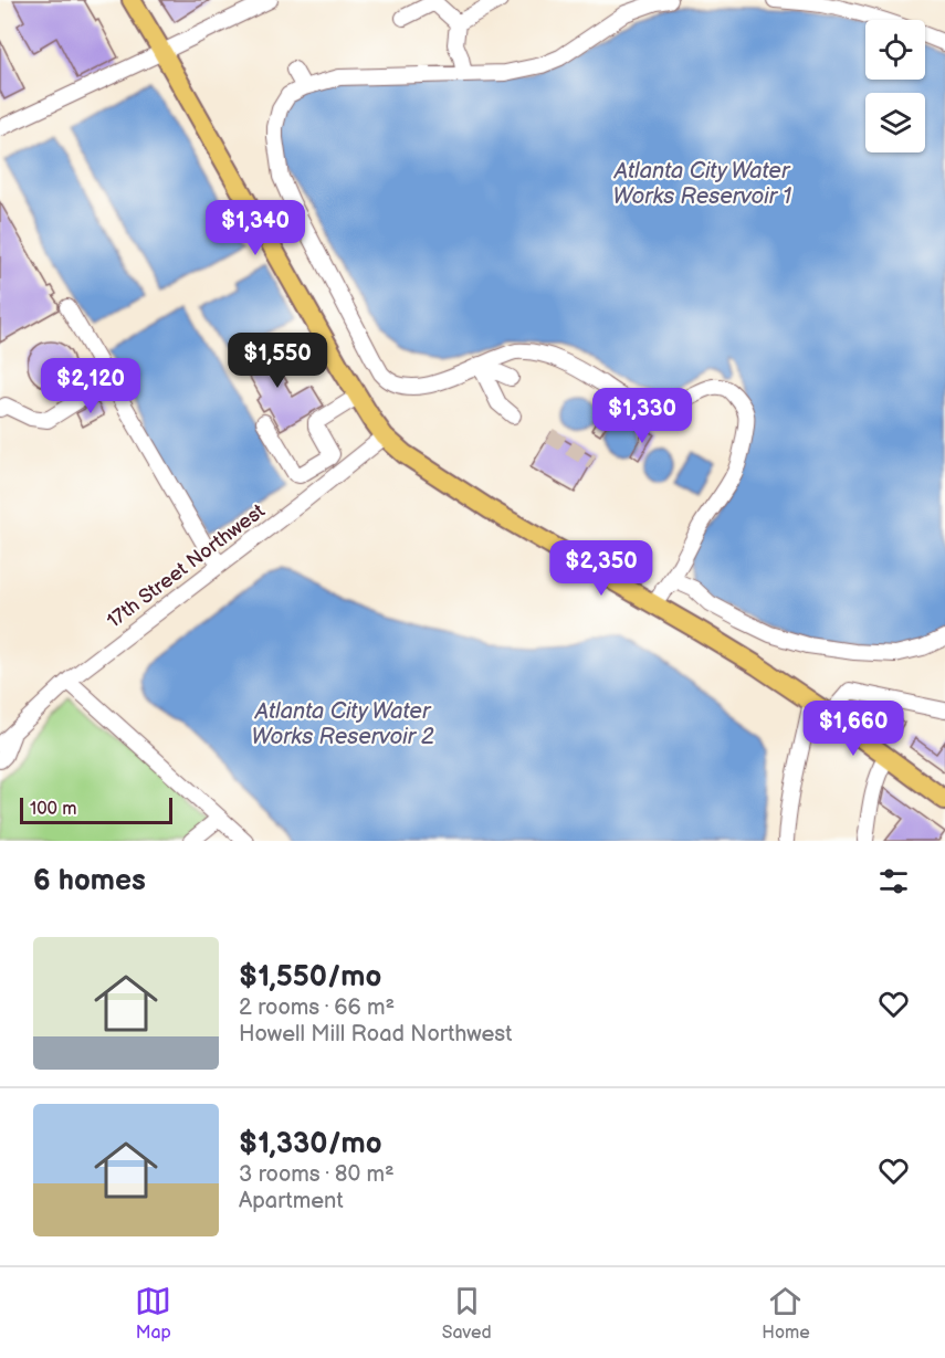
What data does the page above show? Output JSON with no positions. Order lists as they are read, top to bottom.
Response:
{
  "streets": {
    "street": ["17th Street Northwest"]
  },
  "water": ["Atlanta City Water Works Reservoir 1", "Atlanta City Water Works Reservoir 2"],
  "scale_bar": "100 m",
  "page": {
    "price": [
      "$1,340",
      "$1,550",
      "$2,120",
      "$1,330",
      "$2,350",
      "$1,660"
    ],
    "scale": "100 m",
    "heading": "6 homes",
    "list": [
      {
        "name": "$1,550/mo",
        "note": "2 rooms · 66 m² · Howell Mill Road Northwest"
      },
      {
        "name": "$1,330/mo",
        "note": "3 rooms · 80 m² · Apartment"
      }
    ],
    "tabs": ["Map", "Saved", "Home"]
  }
}
